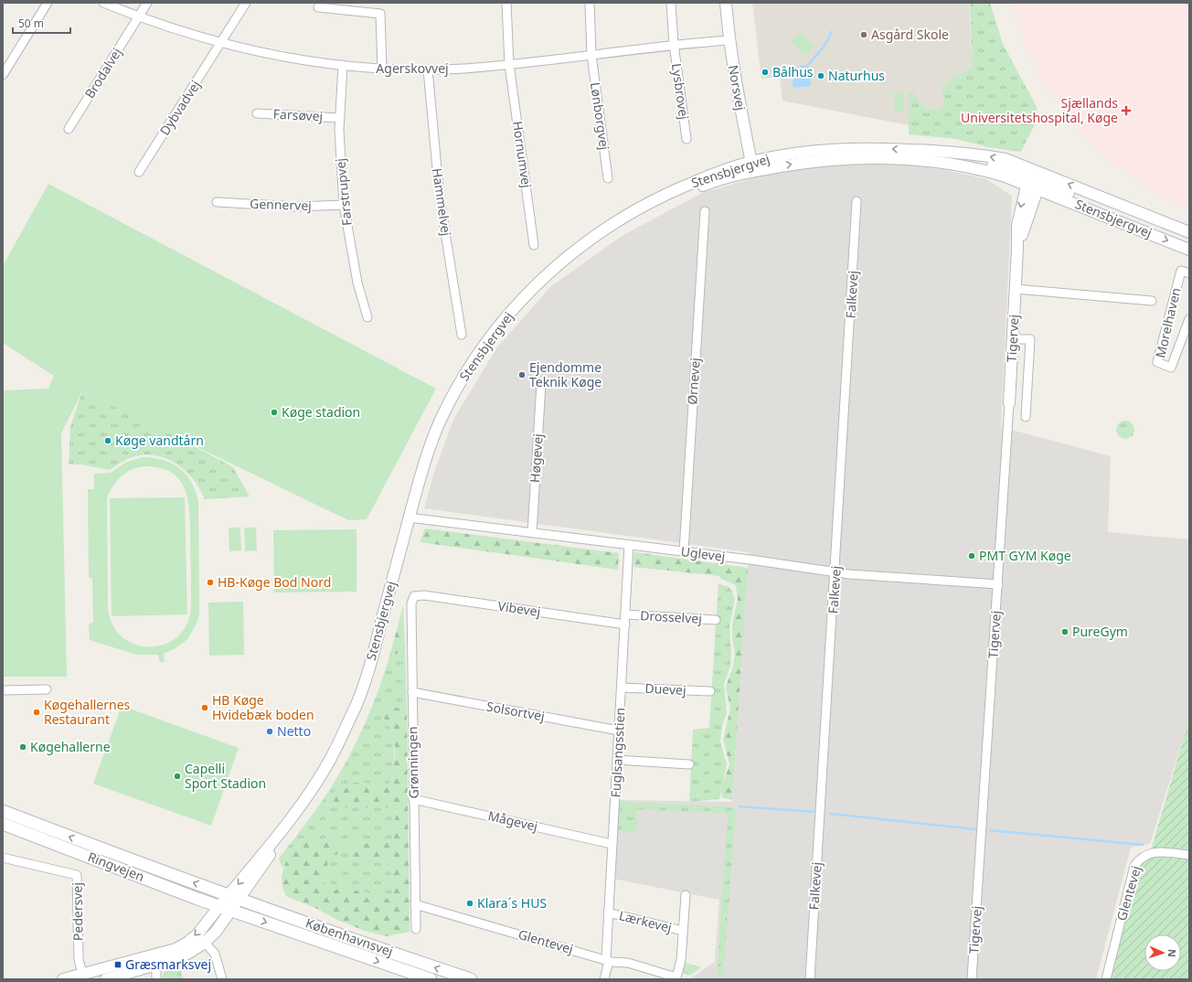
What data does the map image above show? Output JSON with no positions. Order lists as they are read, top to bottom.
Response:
{
  "streets": {
    "main road": ["Ringvejen", "Københavnsvej"],
    "street": [
      "Agerskovvej",
      "Brodalvej",
      "Norsvej",
      "Lysbrovej",
      "Dybvadvej",
      "Farsøvej",
      "Lønborgvej",
      "Hornumvej",
      "Stensbjergvej",
      "Farstrupvej",
      "Hammelvej",
      "Gennervej",
      "Falkevej",
      "Morelhaven",
      "Tigervej",
      "Ørnevej",
      "Høgevej",
      "Uglevej",
      "Vibevej",
      "Drosselvej",
      "Duevej",
      "Solsortvej",
      "Fuglsangsstien",
      "Grønningen",
      "Mågevej",
      "Glentevej",
      "Pedersvej",
      "Lærkevej"
    ]
  },
  "crossings": [
    ["Agerskovvej", "Brodalvej"],
    ["Agerskovvej", "Norsvej"],
    ["Agerskovvej", "Lysbrovej"],
    ["Agerskovvej", "Dybvadvej"],
    ["Agerskovvej", "Lønborgvej"],
    ["Agerskovvej", "Hornumvej"],
    ["Agerskovvej", "Farstrupvej"],
    ["Agerskovvej", "Hammelvej"],
    ["Norsvej", "Stensbjergvej"],
    ["Farsøvej", "Farstrupvej"],
    ["Stensbjergvej", "Tigervej"],
    ["Stensbjergvej", "Uglevej"],
    ["Stensbjergvej", "Ringvejen"],
    ["Stensbjergvej", "Københavnsvej"],
    ["Farstrupvej", "Gennervej"],
    ["Falkevej", "Uglevej"],
    ["Tigervej", "Uglevej"],
    ["Ørnevej", "Uglevej"],
    ["Høgevej", "Uglevej"],
    ["Uglevej", "Fuglsangsstien"],
    ["Vibevej", "Fuglsangsstien"],
    ["Vibevej", "Grønningen"],
    ["Drosselvej", "Fuglsangsstien"],
    ["Duevej", "Fuglsangsstien"],
    ["Solsortvej", "Fuglsangsstien"],
    ["Solsortvej", "Grønningen"],
    ["Fuglsangsstien", "Mågevej"],
    ["Fuglsangsstien", "Glentevej"],
    ["Fuglsangsstien", "Lærkevej"],
    ["Grønningen", "Mågevej"],
    ["Grønningen", "Glentevej"],
    ["Ringvejen", "Københavnsvej"],
    ["Glentevej", "Lærkevej"]
  ],
  "places": {
    "other": [
      "Asgård Skole",
      "Bålhus",
      "Naturhus",
      "Ejendomme Teknik Køge",
      "Køge stadion",
      "Køge vandtårn",
      "PMT GYM Køge",
      "HB-Køge Bod Nord",
      "PureGym",
      "HB Køge Hvidebæk boden",
      "Køgehallernes Restaurant",
      "Netto",
      "Køgehallerne",
      "Capelli Sport Stadion",
      "Klara´s HUS"
    ],
    "health": ["Sjællands Universitetshospital, Køge"],
    "transit": ["Græsmarksvej"]
  },
  "scale_bar": "50 m",
  "north": "right"
}
